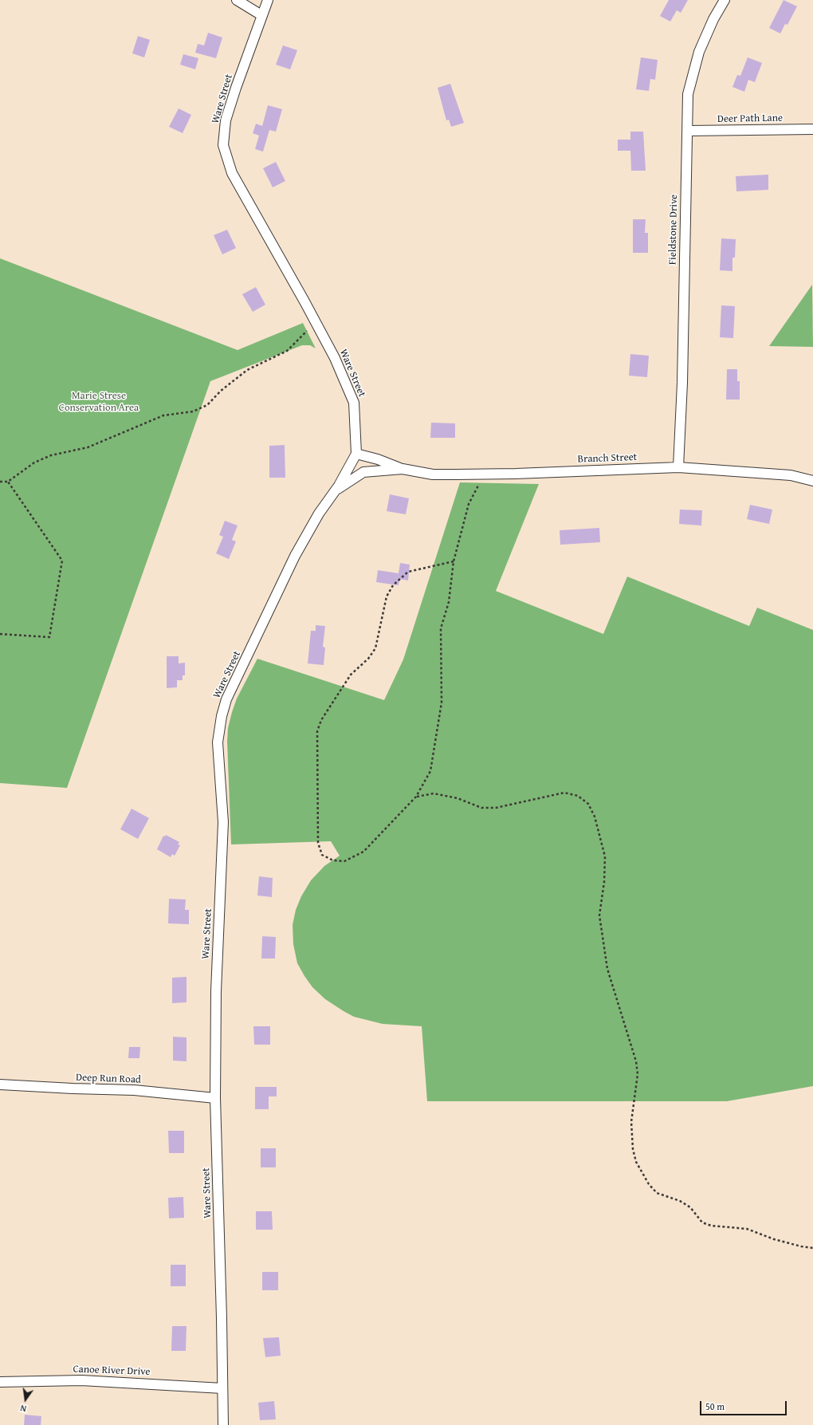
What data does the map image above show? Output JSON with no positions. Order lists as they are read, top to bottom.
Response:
{
  "streets": {
    "street": [
      "Ware Street",
      "Deer Path Lane",
      "Fieldstone Drive",
      "Branch Street",
      "Deep Run Road",
      "Canoe River Drive"
    ]
  },
  "crossings": [
    ["Ware Street", "Branch Street"],
    ["Ware Street", "Deep Run Road"],
    ["Ware Street", "Canoe River Drive"],
    ["Deer Path Lane", "Fieldstone Drive"],
    ["Fieldstone Drive", "Branch Street"]
  ],
  "parks": ["Marie Strese Conservation Area"],
  "scale_bar": "50 m",
  "north": "bottom"
}
